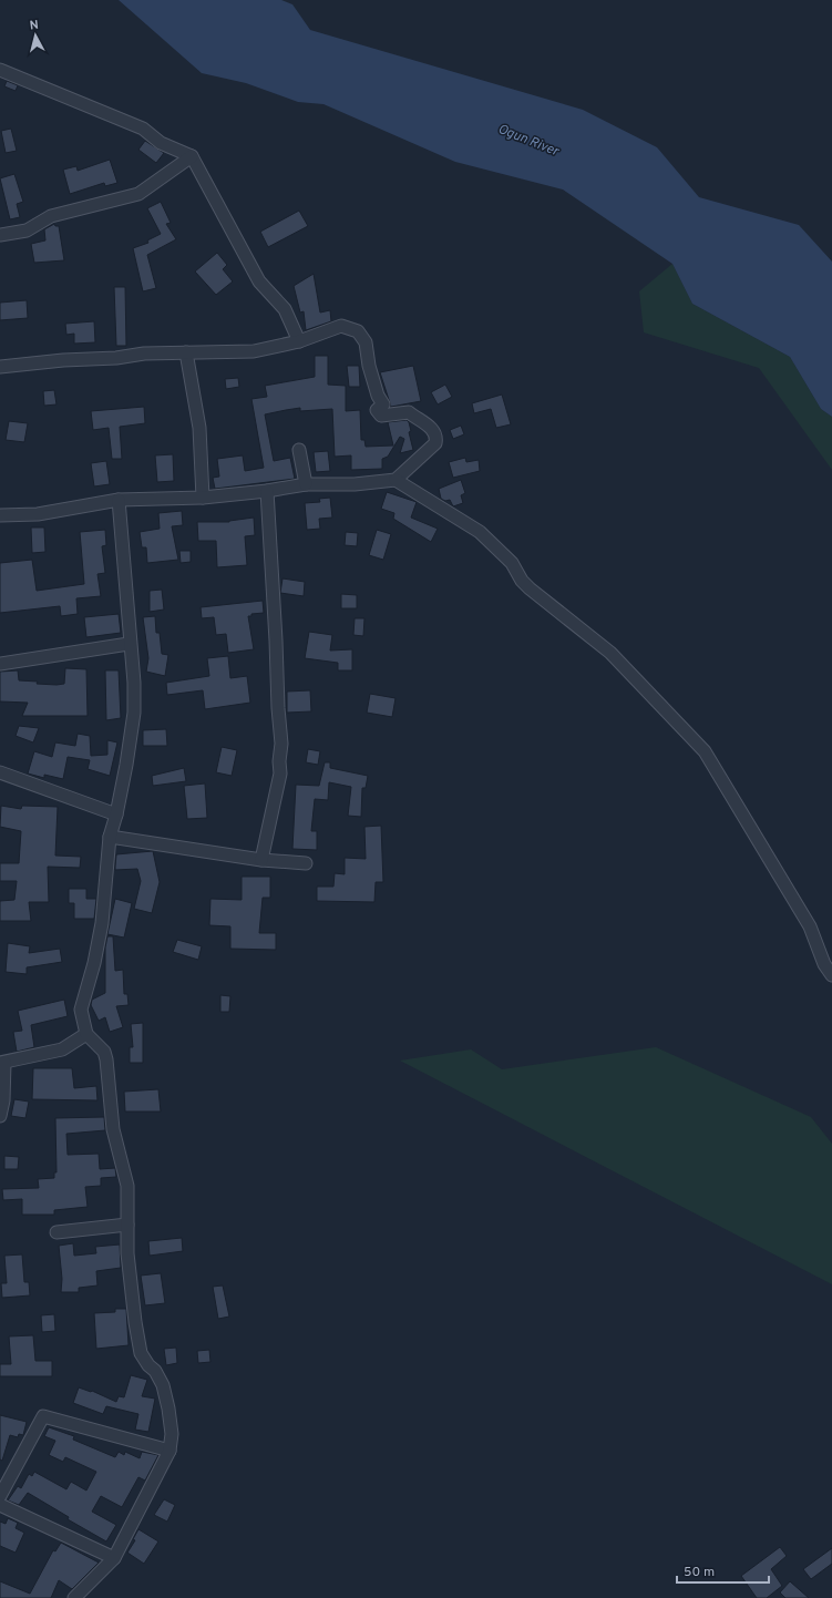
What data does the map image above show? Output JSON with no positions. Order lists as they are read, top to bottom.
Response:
{
  "water": ["Ogun River"],
  "scale_bar": "50 m",
  "north": "top"
}
